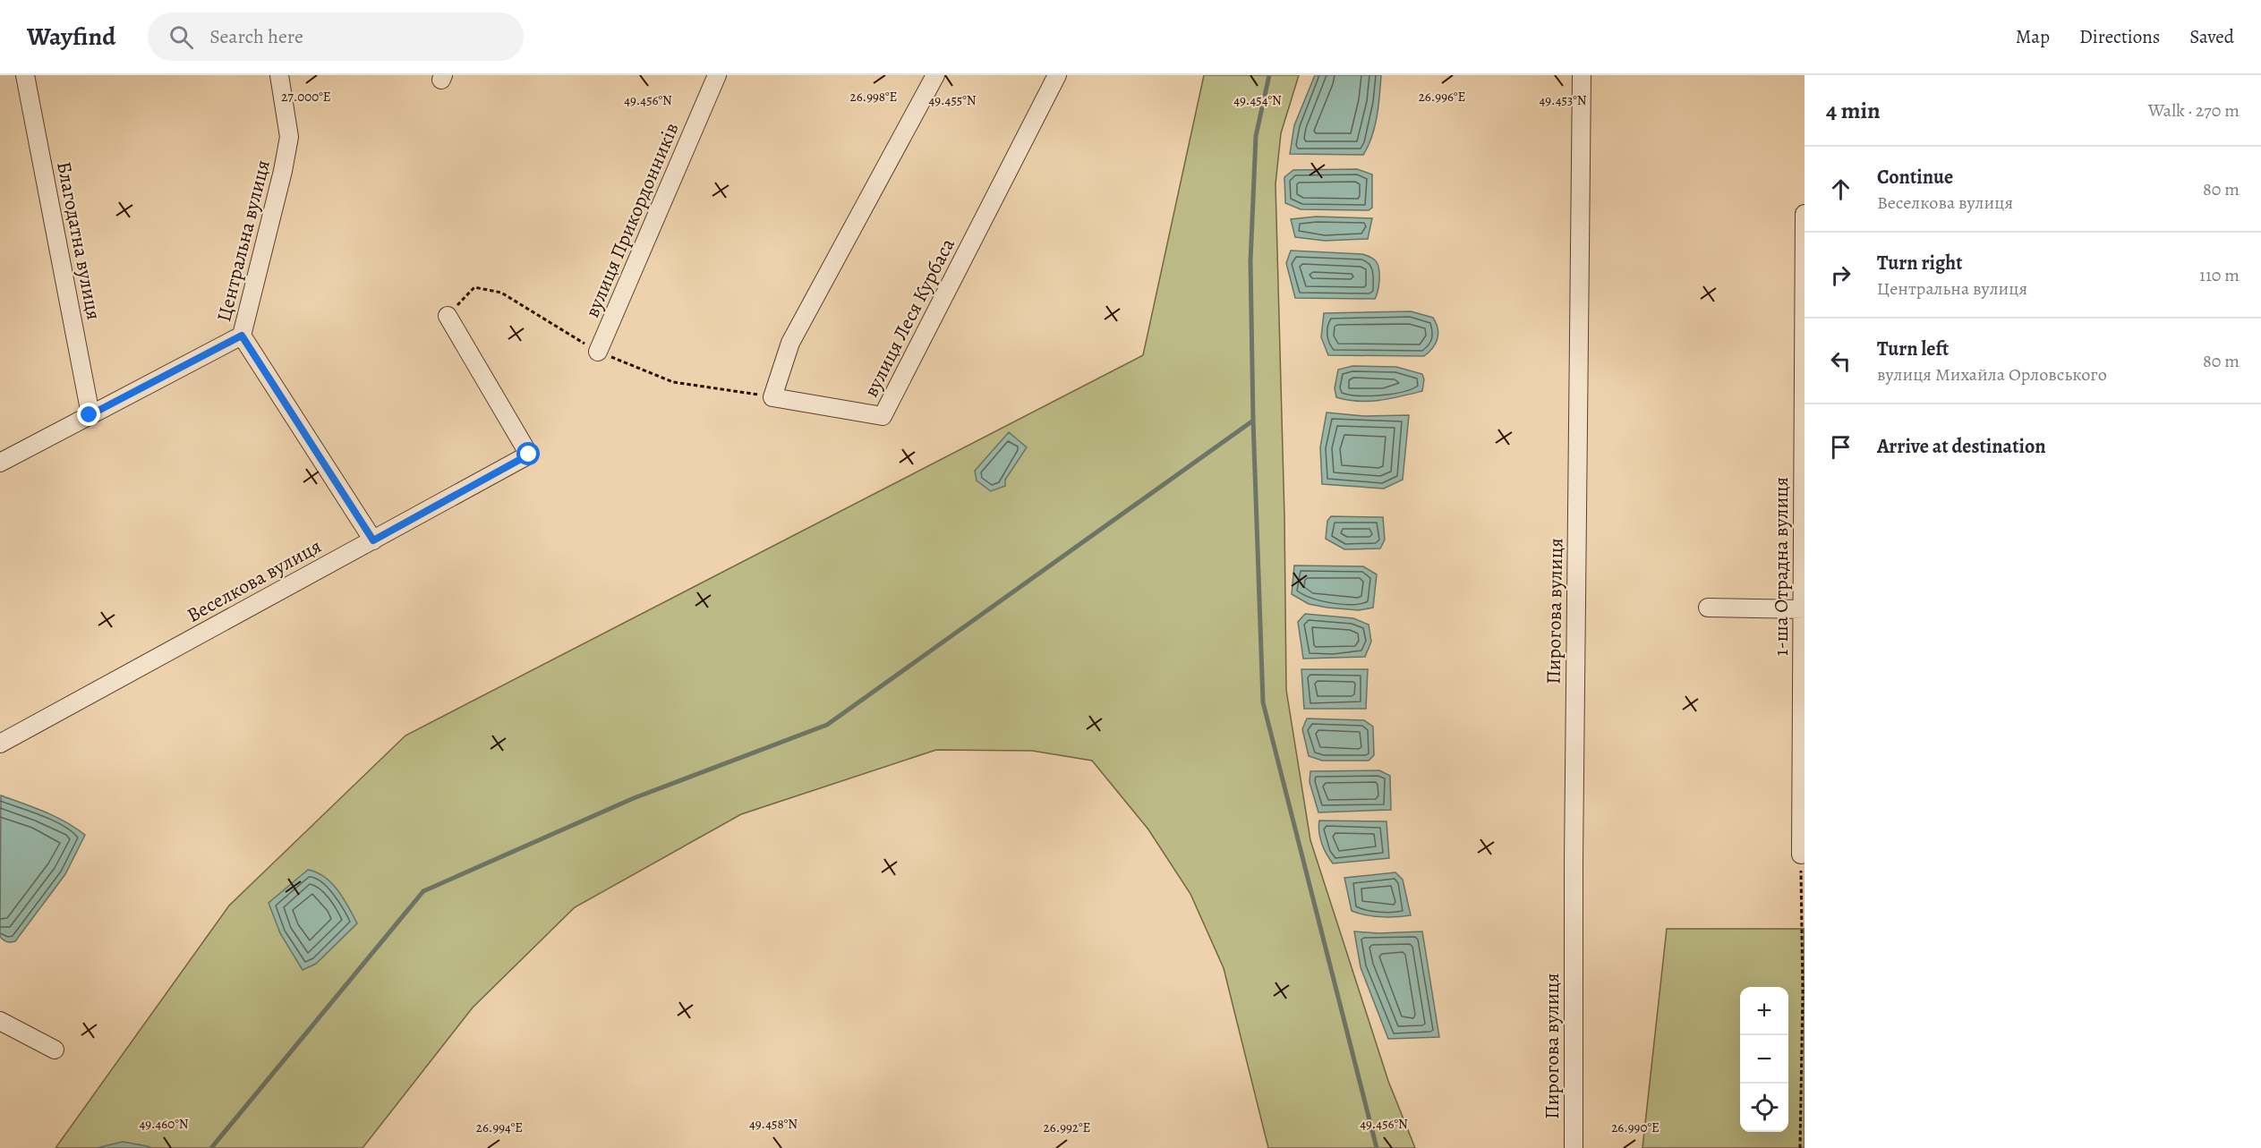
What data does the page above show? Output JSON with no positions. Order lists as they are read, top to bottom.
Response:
{
  "streets": {
    "street": [
      "вулиця Прикордонників",
      "Благодатна вулиця",
      "Центральна вулиця",
      "вулиця Леся Курбаса",
      "1-ша Отрадна вулиця",
      "Веселкова вулиця",
      "Пирогова вулиця"
    ]
  },
  "crossings": [
    ["Центральна вулиця", "Веселкова вулиця"]
  ],
  "page": {
    "header": "Wayfind",
    "search": "Search here",
    "nav": ["Map", "Directions", "Saved"],
    "heading": ["4 min", "Walk · 270 m"],
    "list": [
      ["Continue", "Веселкова вулиця", "80 m"],
      ["Turn right", "Центральна вулиця", "110 m"],
      ["Turn left", "вулиця Михайла Орловського", "80 m"],
      "Arrive at destination"
    ],
    "map_buttons": ["+", "−"]
  },
  "coordinates": [
    "27.000°E",
    "26.998°E",
    "26.996°E",
    "49.456°N",
    "49.455°N",
    "49.454°N",
    "49.453°N",
    "49.460°N",
    "49.458°N",
    "26.994°E",
    "26.992°E",
    "26.990°E"
  ]
}
